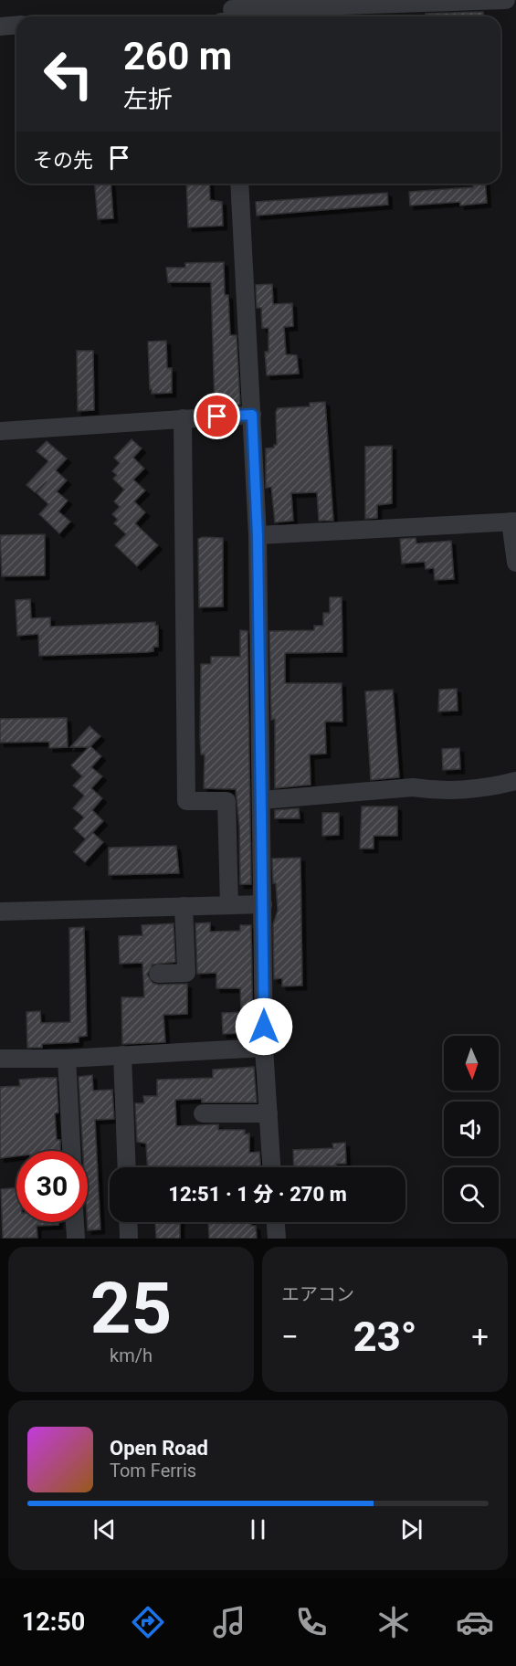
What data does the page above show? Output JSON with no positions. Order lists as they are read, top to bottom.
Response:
{
  "north": "bottom",
  "page": {
    "turn": ["260 m", "左折"],
    "then": "その先",
    "limit": "30",
    "trip": "12:51 · 1 分 · 270 m",
    "tile": [
      ["25", "km/h"],
      "エアコン"
    ],
    "heat": ["−", "23°", "+"],
    "song": ["Open Road", "Tom Ferris"],
    "tabs": "12:50"
  }
}
